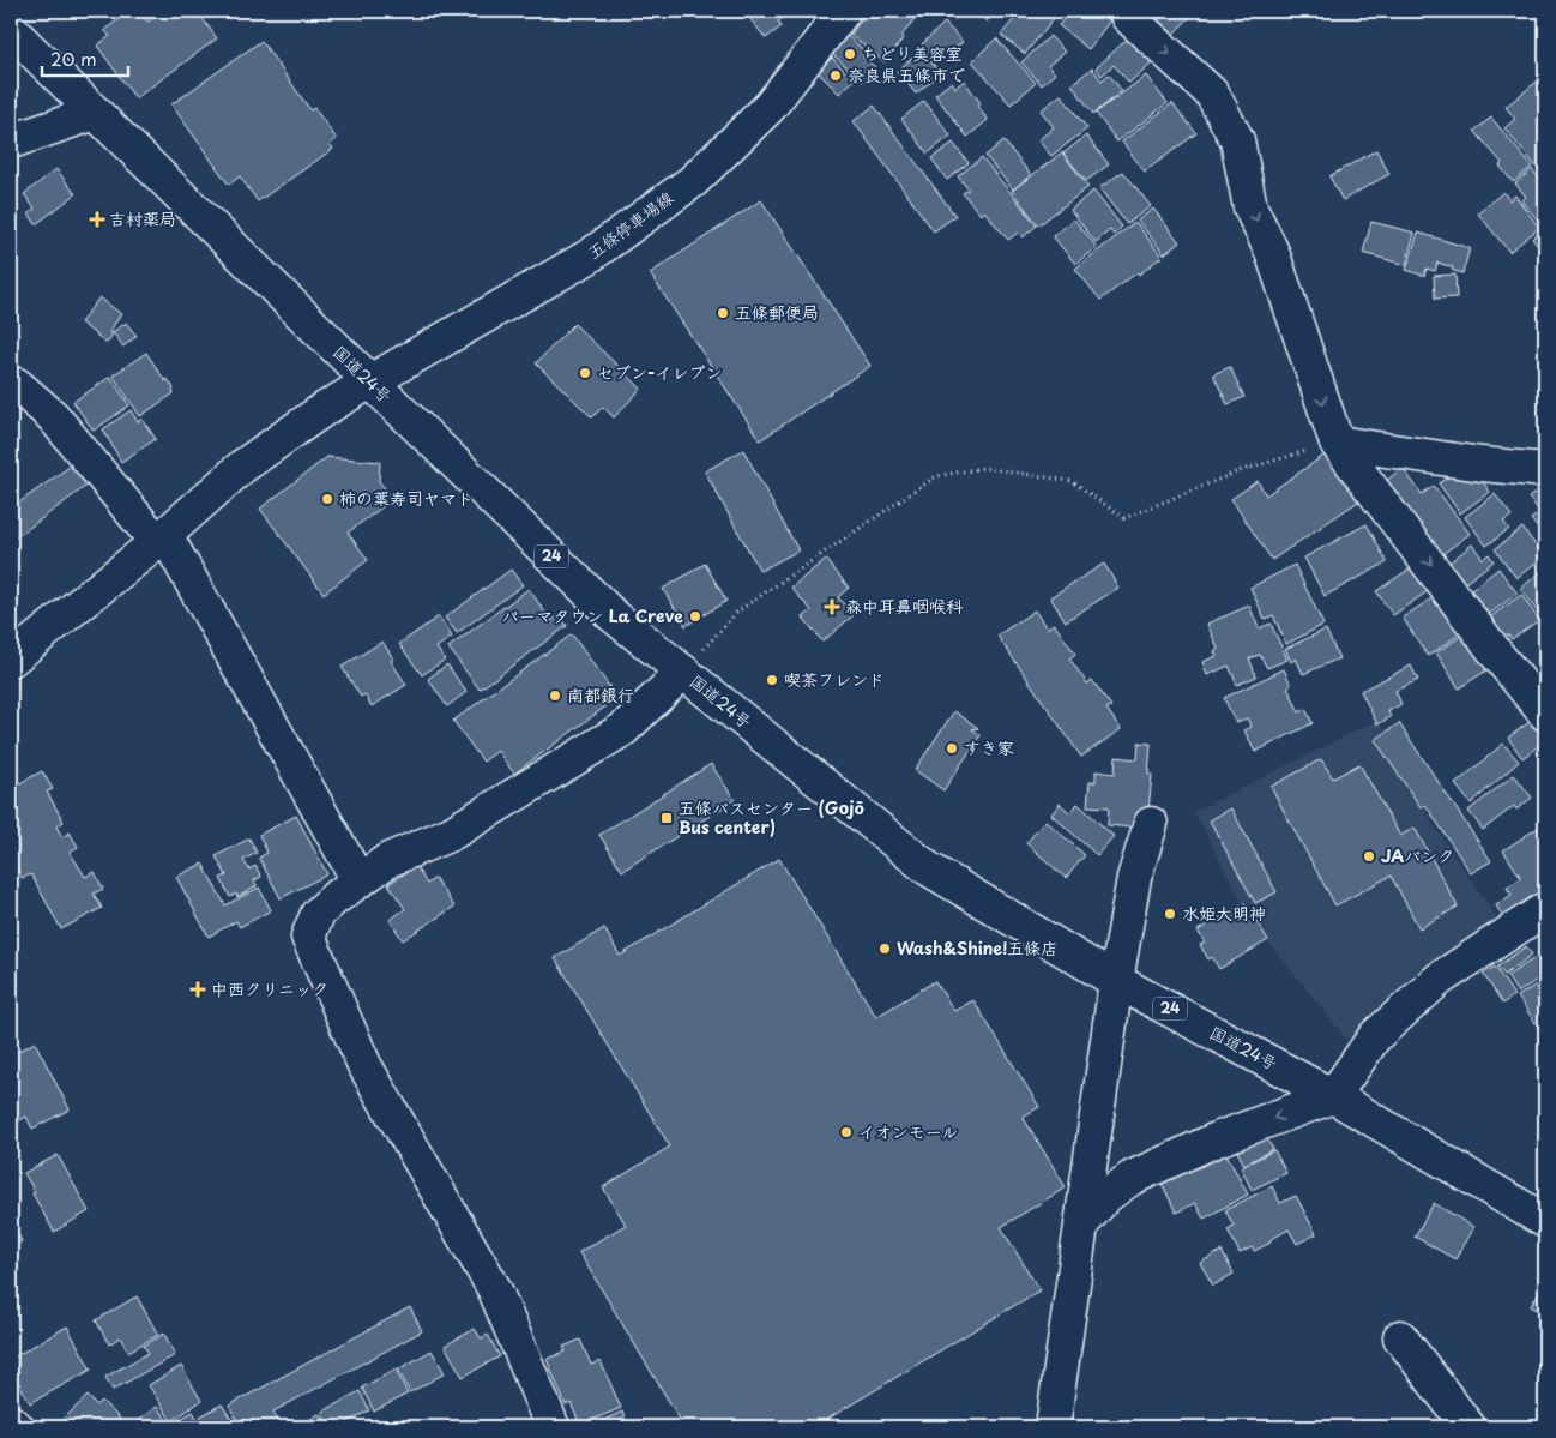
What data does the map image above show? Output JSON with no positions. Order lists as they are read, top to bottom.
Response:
{
  "streets": {
    "main road": ["五條停車場線", "国道24号", "24"]
  },
  "crossings": [
    ["五條停車場線", "国道24号"]
  ],
  "places": {
    "other": [
      "ちどり美容室",
      "奈良県五條市で",
      "五條郵便局",
      "セブン-イレブン",
      "柿の葉寿司ヤマト",
      "パーマタウン La Creve",
      "喫茶フレンド",
      "南都銀行",
      "すき家",
      "JAバンク",
      "水姫大明神",
      "Wash&Shine!五條店",
      "イオンモール"
    ],
    "health": ["吉村薬局", "森中耳鼻咽喉科", "中西クリニック"],
    "transit": ["五條バスセンター (Gojō Bus center)"]
  },
  "scale_bar": "20 m"
}
